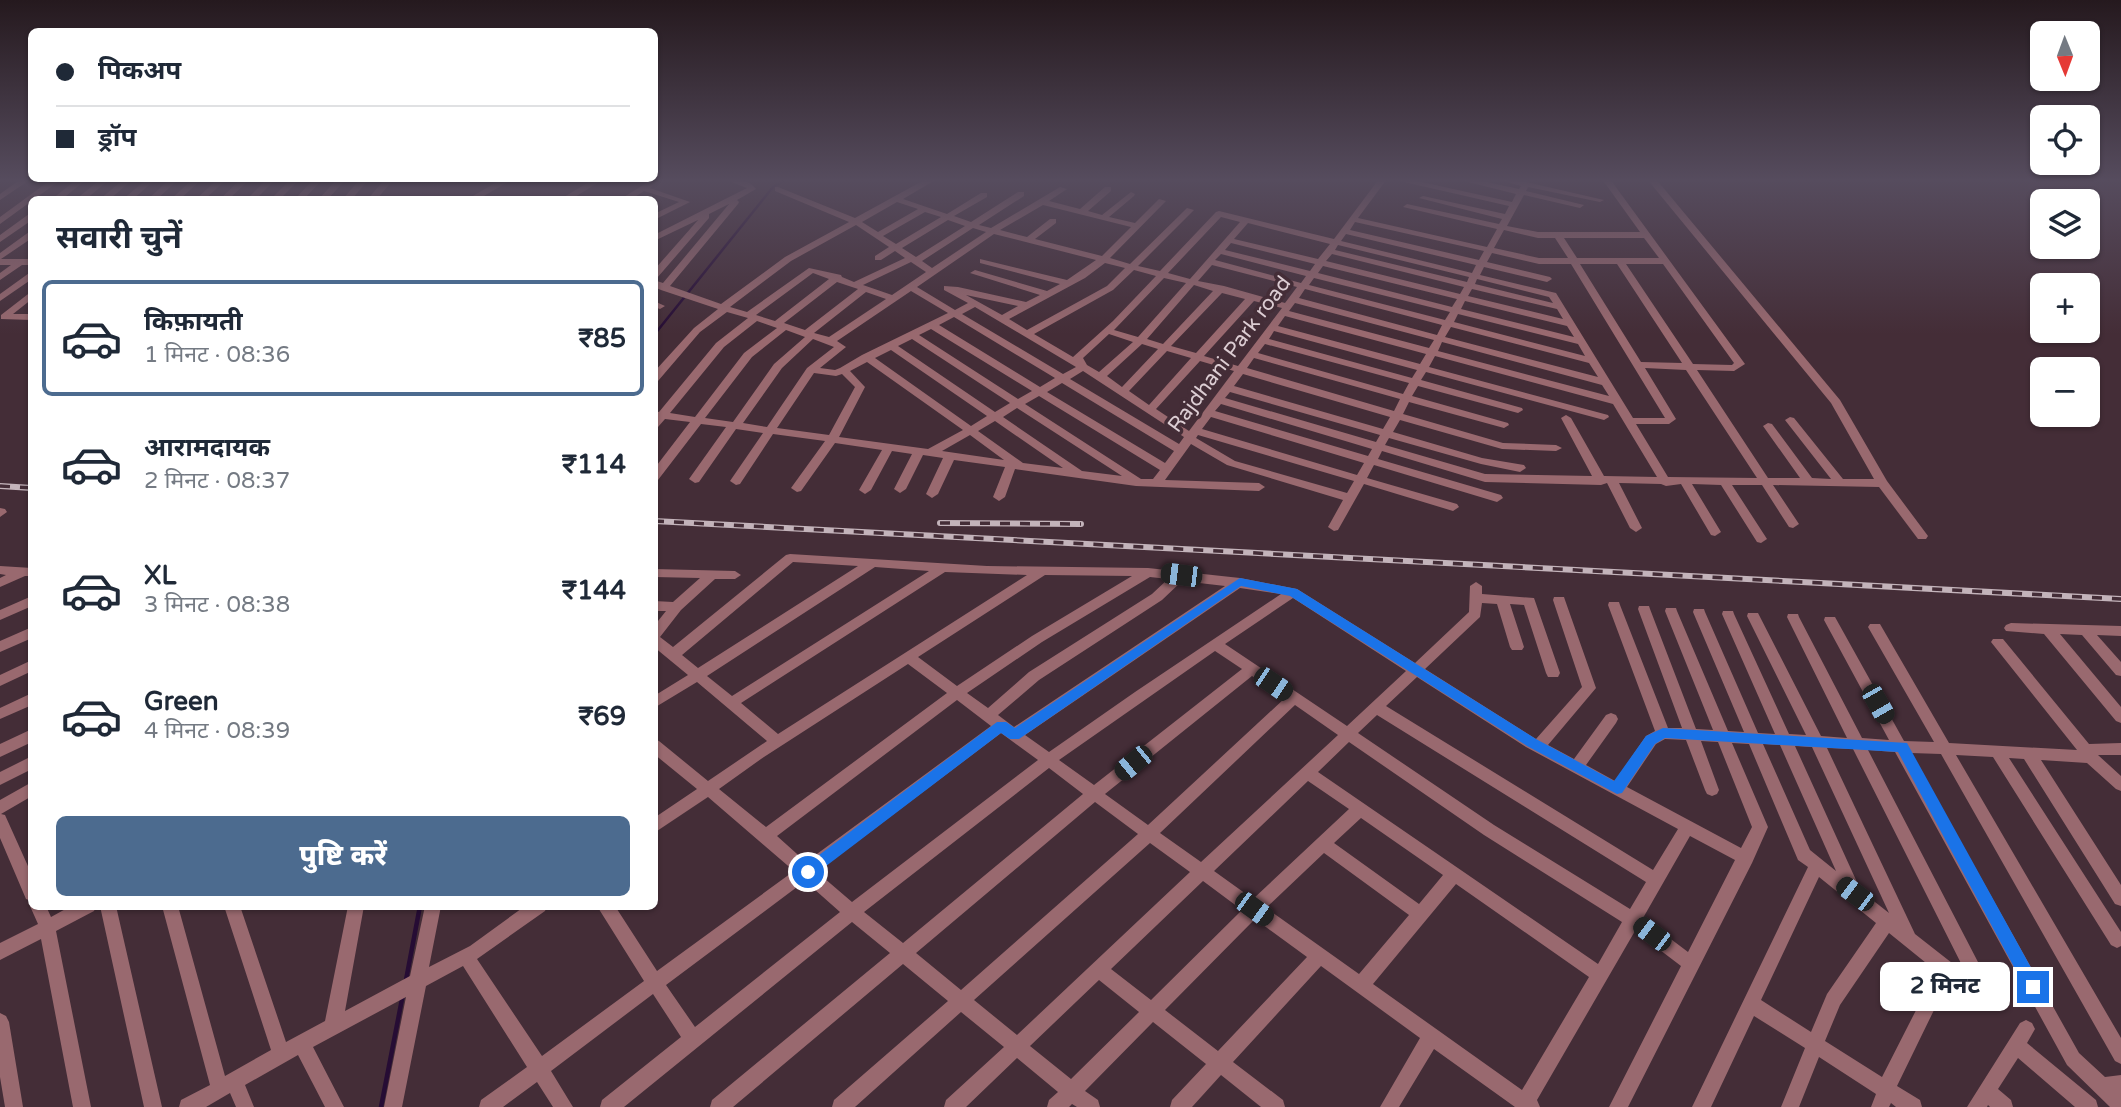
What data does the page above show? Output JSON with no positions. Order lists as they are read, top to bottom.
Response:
{
  "streets": {
    "street": ["Rajdhani Park road"]
  },
  "north": "bottom",
  "page": {
    "map_buttons": ["+", "−"],
    "banner": ["पिकअप", "ड्रॉप"],
    "heading": "सवारी चुनें",
    "list": [
      {
        "name": "किफ़ायती",
        "note": "1 मिनट · 08:36",
        "value": "₹85"
      },
      {
        "name": "आरामदायक",
        "note": "2 मिनट · 08:37",
        "value": "₹114"
      },
      {
        "name": "XL",
        "note": "3 मिनट · 08:38",
        "value": "₹144"
      },
      {
        "name": "Green",
        "note": "4 मिनट · 08:39",
        "value": "₹69"
      }
    ],
    "buttons": "पुष्टि करें",
    "bubble": "2 मिनट"
  }
}
